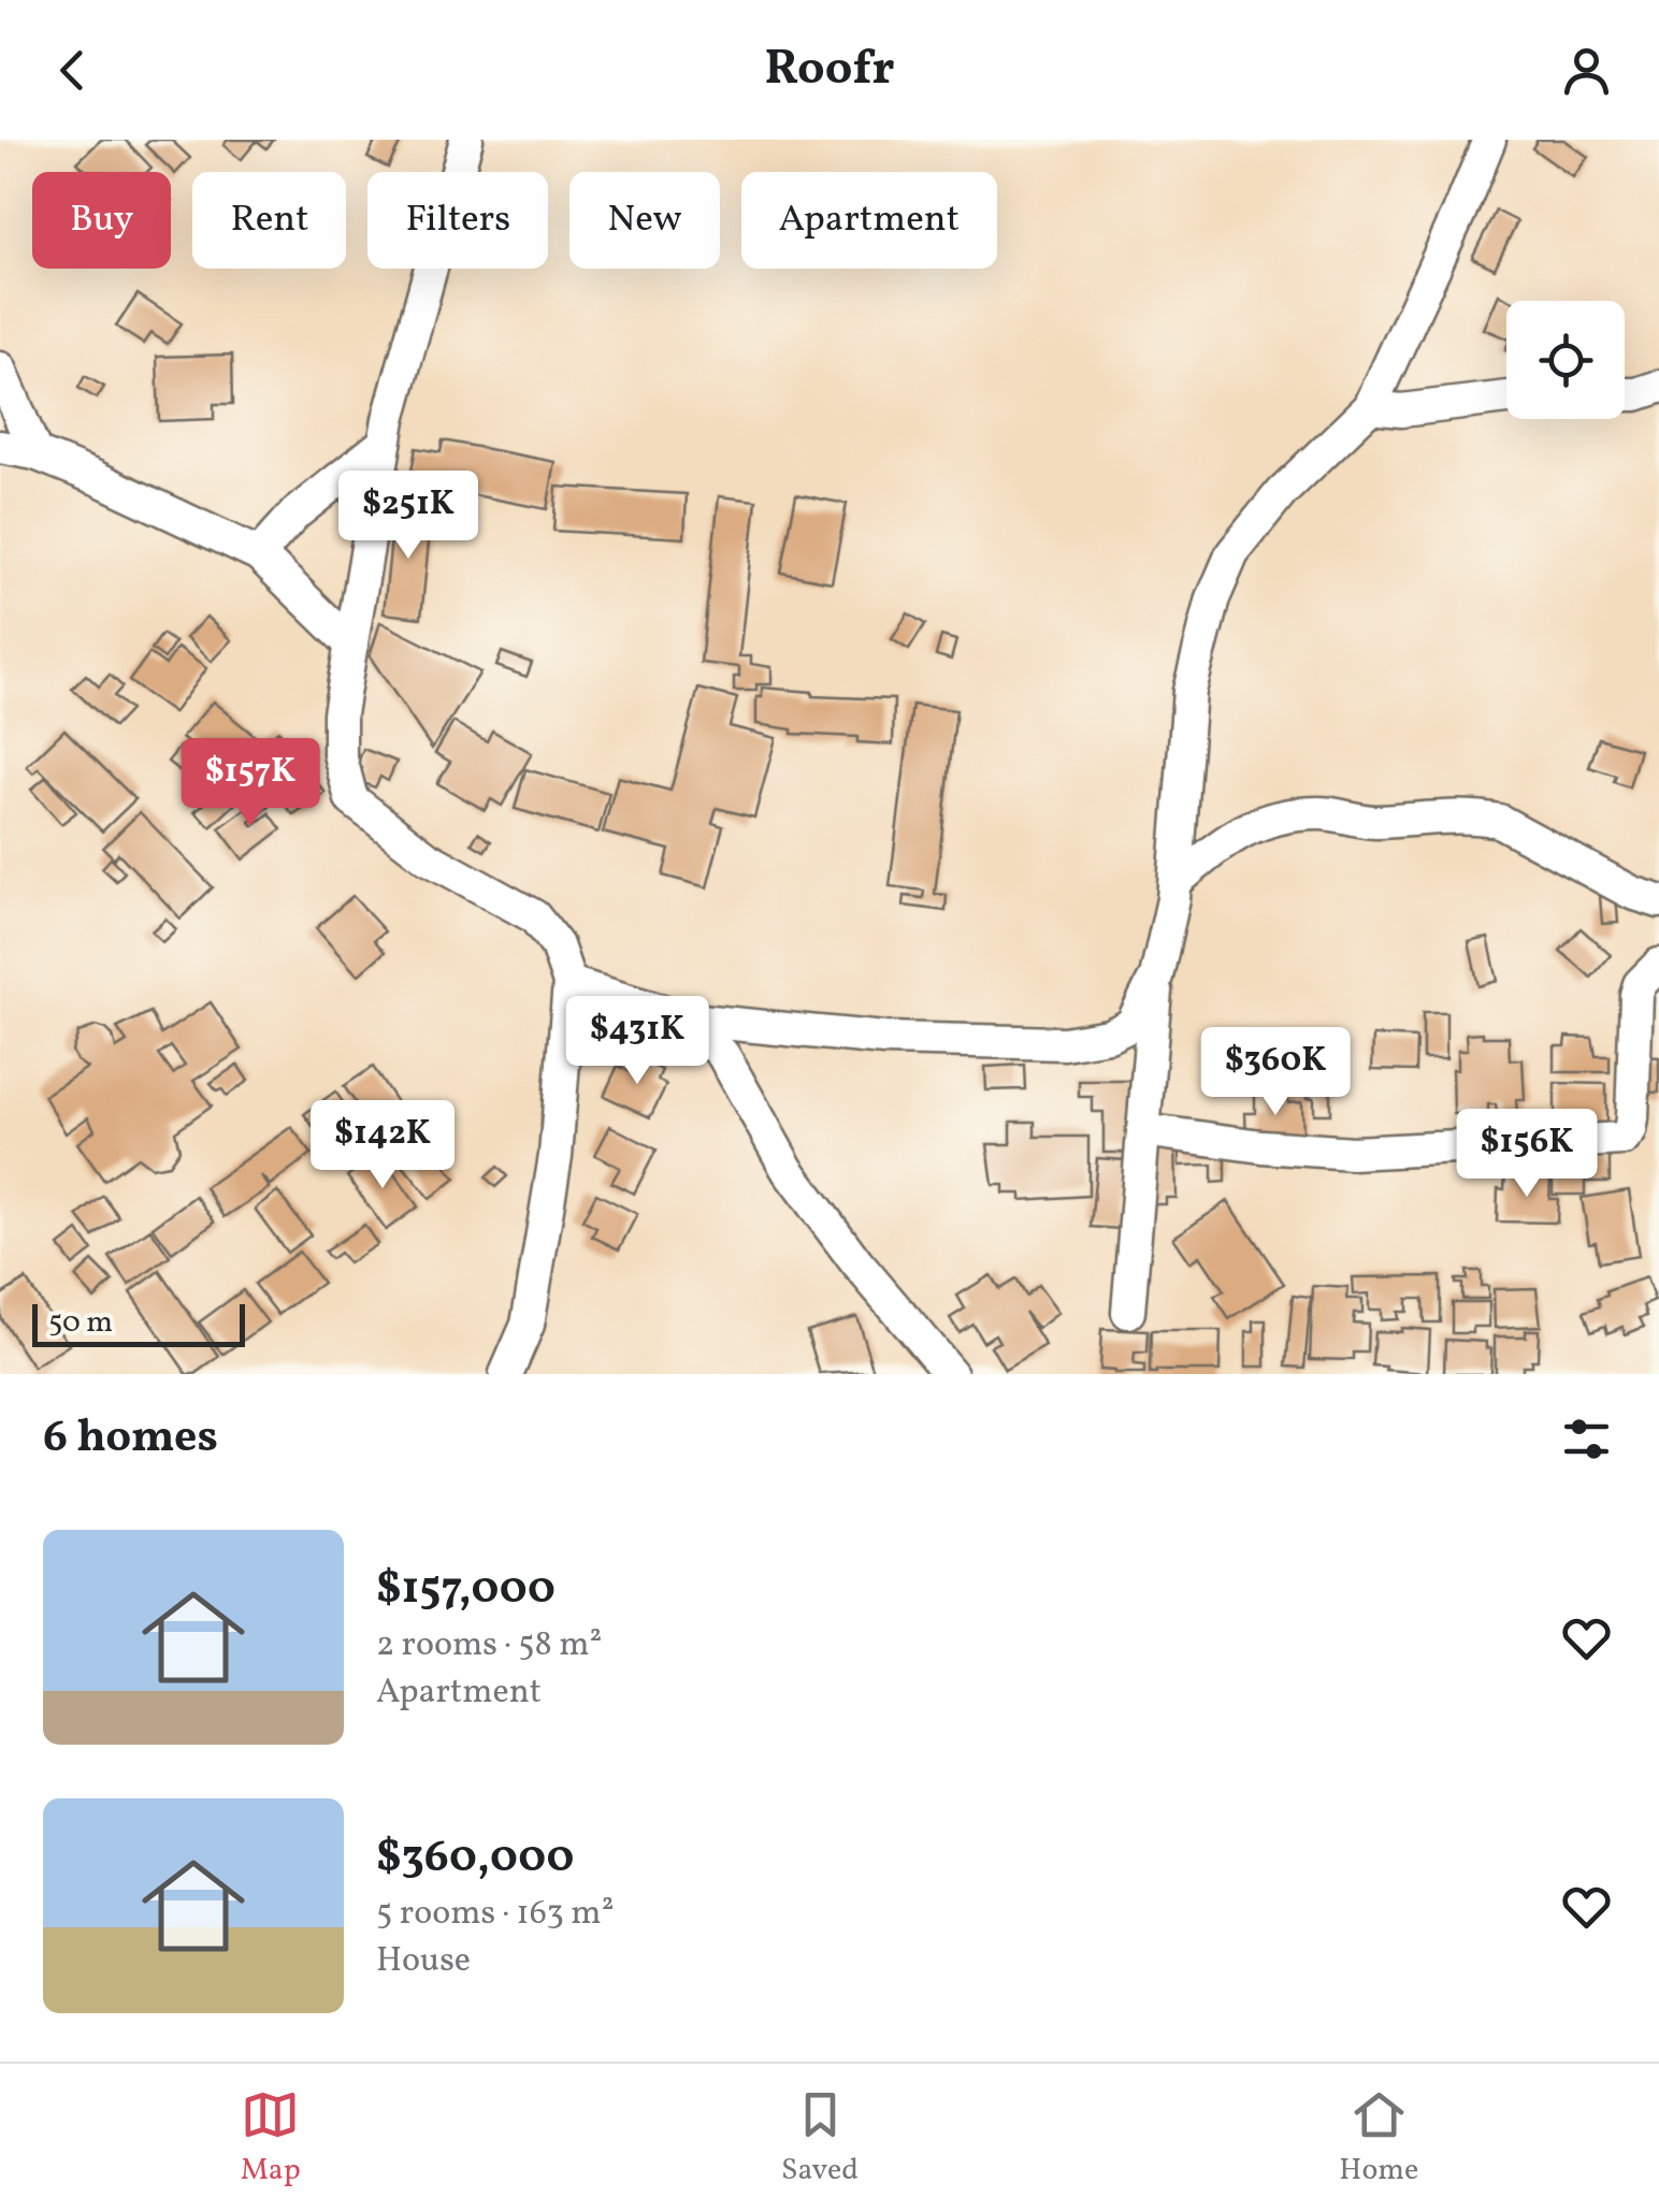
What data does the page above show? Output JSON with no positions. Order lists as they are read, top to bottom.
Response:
{
  "scale_bar": "50 m",
  "page": {
    "header": "Roofr",
    "chip": [
      "Buy",
      "Rent",
      "Filters",
      "New",
      "Apartment"
    ],
    "price": [
      "$251K",
      "$157K",
      "$431K",
      "$360K",
      "$142K",
      "$156K"
    ],
    "scale": "50 m",
    "heading": "6 homes",
    "list": [
      {
        "name": "$157,000",
        "note": "2 rooms · 58 m² · Apartment"
      },
      {
        "name": "$360,000",
        "note": "5 rooms · 163 m² · House"
      }
    ],
    "tabs": ["Map", "Saved", "Home"]
  }
}
